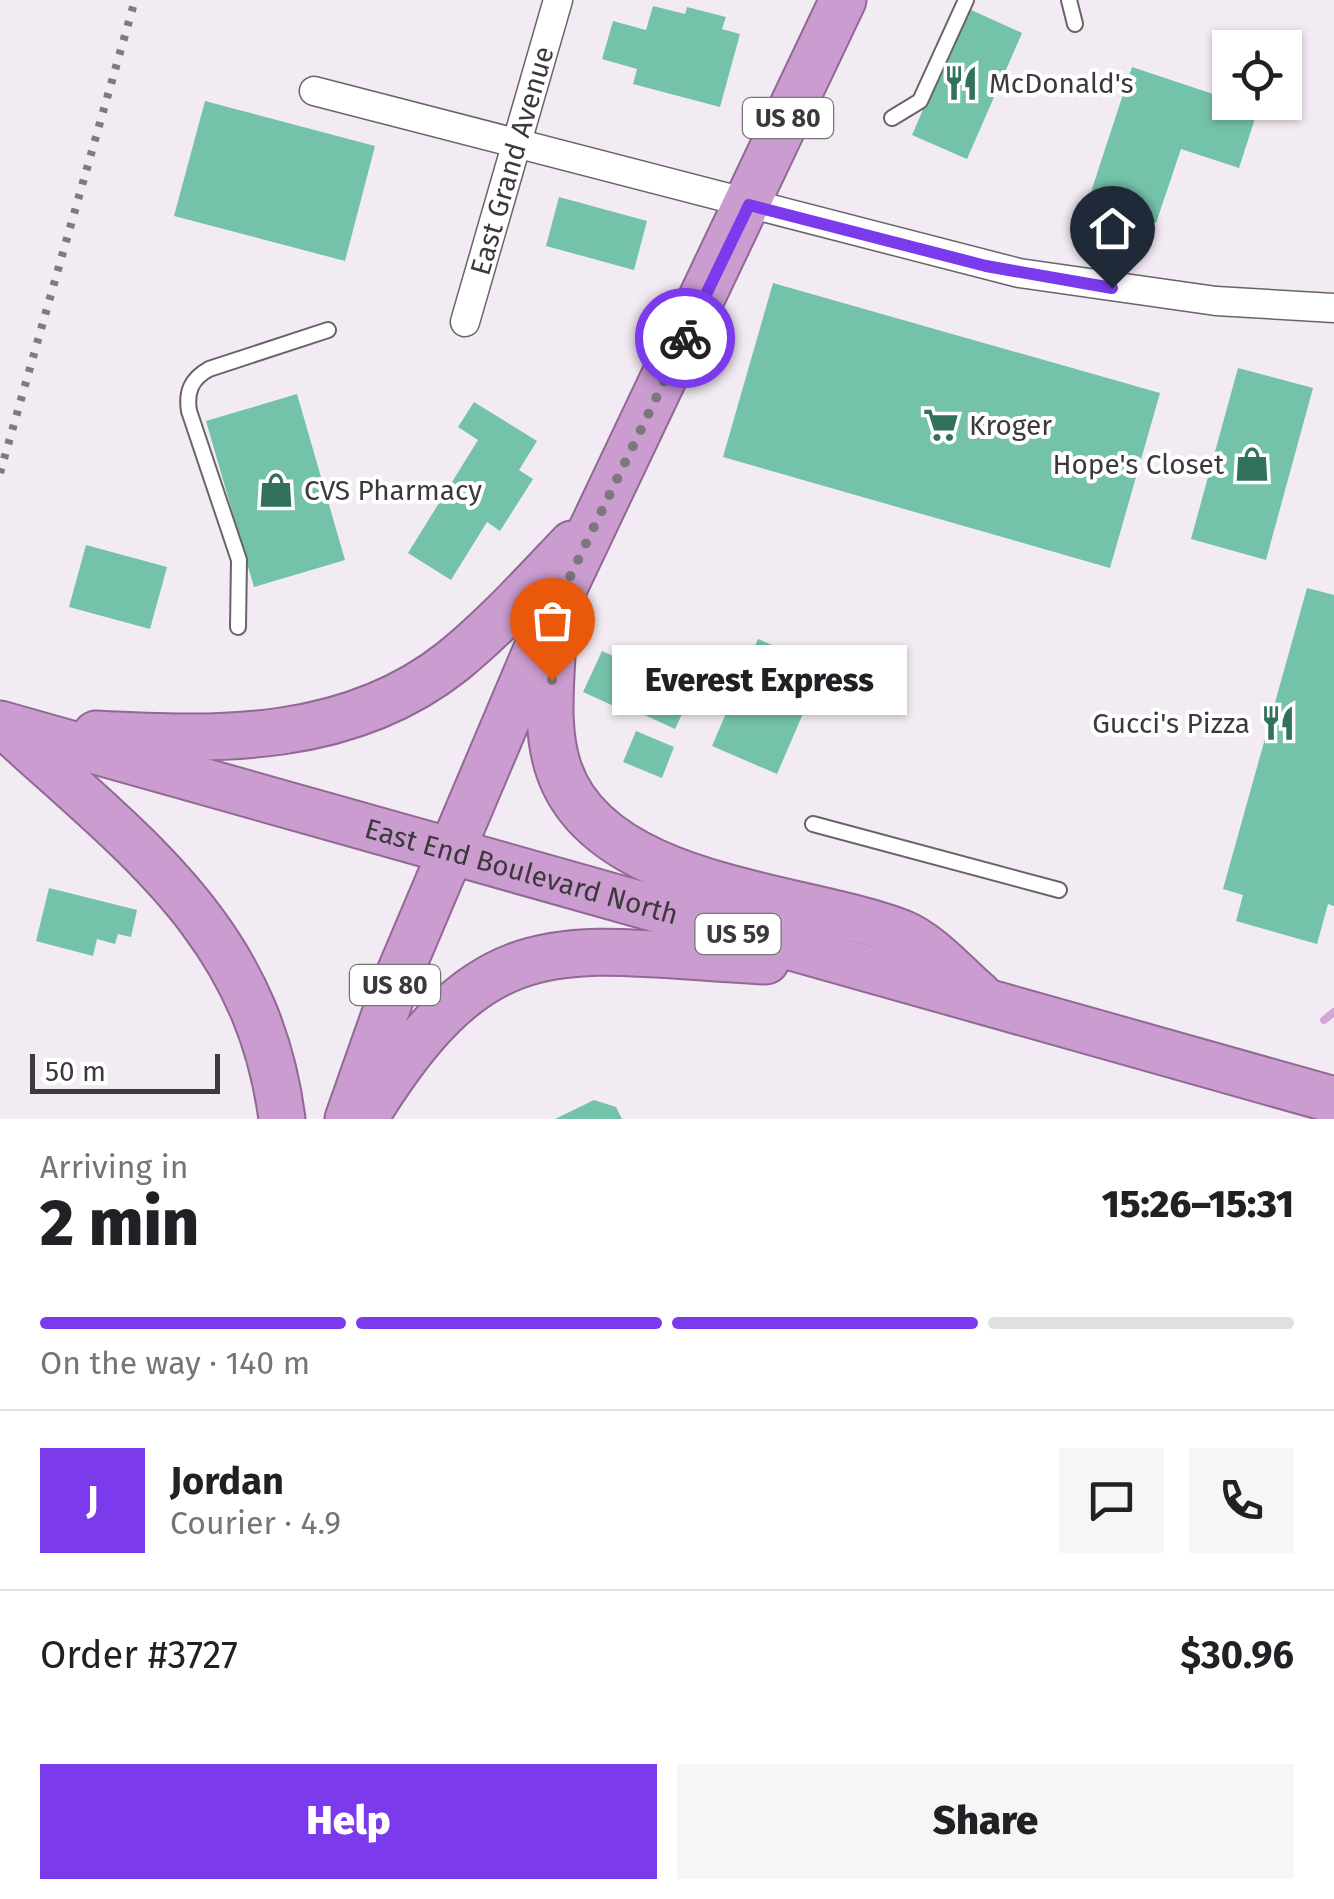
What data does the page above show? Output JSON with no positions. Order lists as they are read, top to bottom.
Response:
{
  "streets": {
    "highway": ["US 80", "East End Boulevard North", "US 59"],
    "street": ["East Grand Avenue"]
  },
  "crossings": [
    ["US 80", "East End Boulevard North"]
  ],
  "places": {
    "restaurant": ["McDonald's", "Gucci's Pizza"],
    "supermarket": ["Kroger"],
    "shop": ["Hope's Closet", "CVS Pharmacy"],
    "other": ["Everest Express"]
  },
  "scale_bar": "50 m",
  "page": {
    "bubble": "Everest Express",
    "scale": "50 m",
    "heading": ["2 min", "Arriving in", "15:26–15:31"],
    "panel": [
      "Jordan",
      "Courier · 4.9",
      "Order #3727",
      "$30.96"
    ],
    "bar": "On the way · 140 m",
    "round": "J",
    "buttons": ["Help", "Share"]
  }
}
